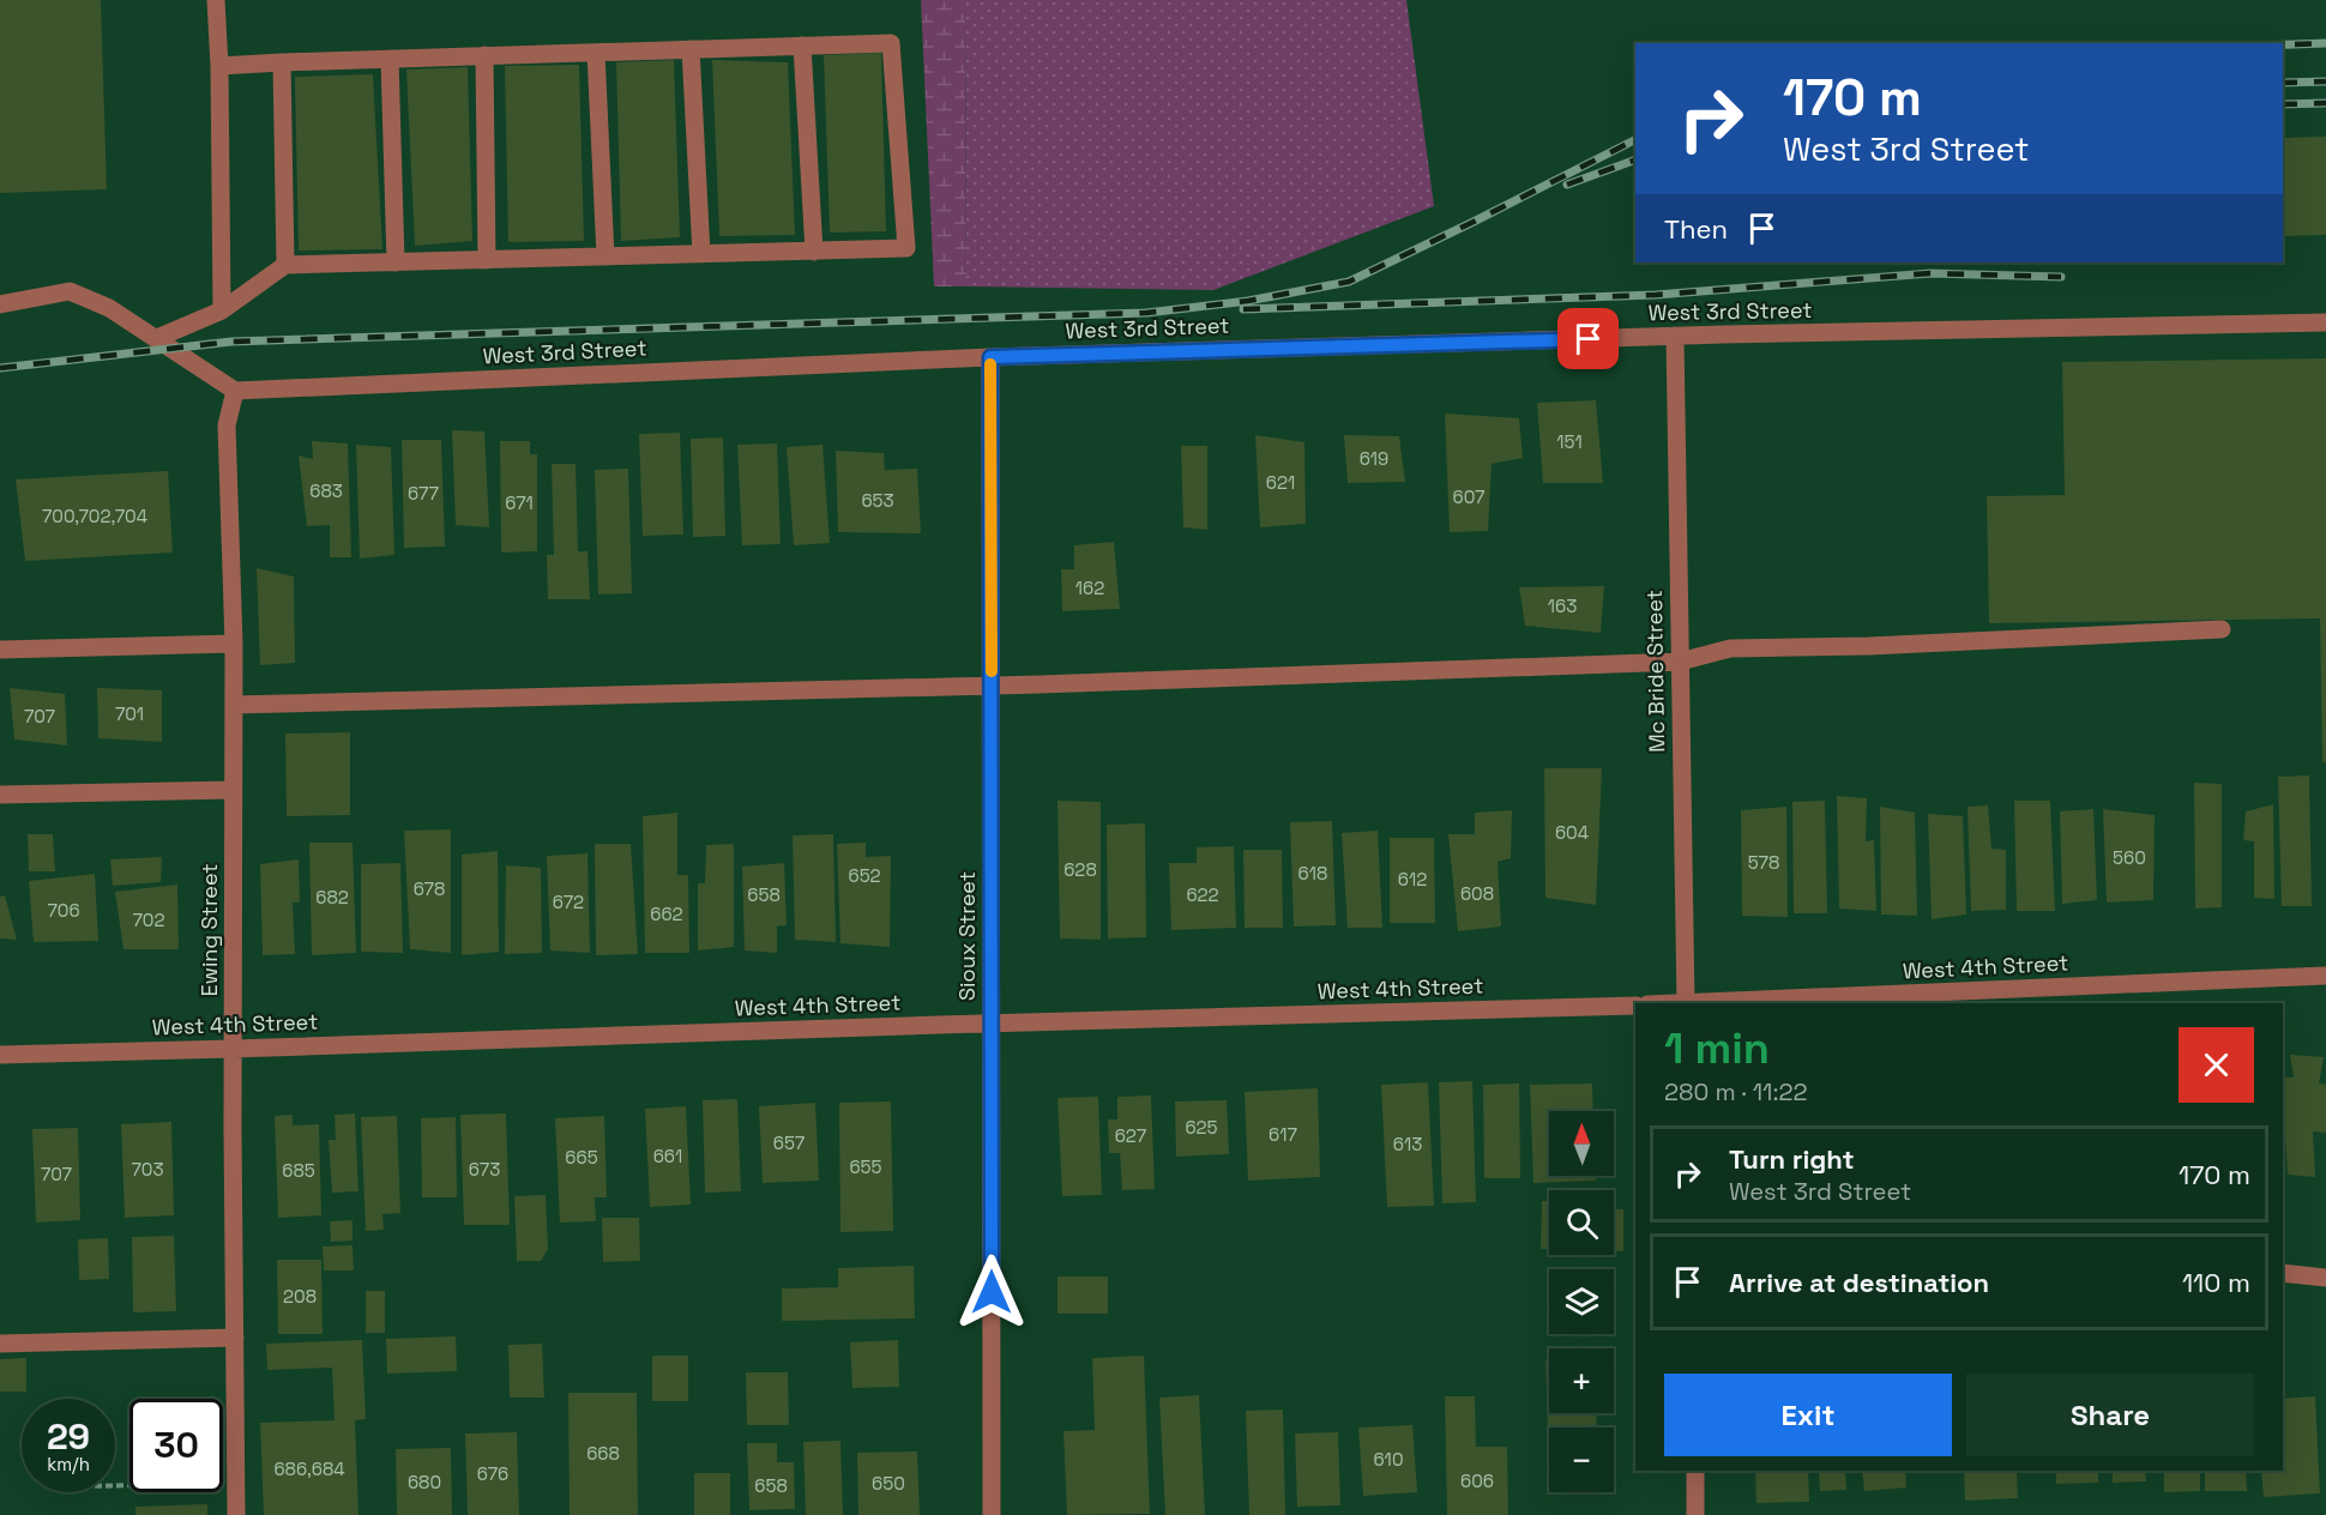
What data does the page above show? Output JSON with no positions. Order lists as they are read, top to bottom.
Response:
{
  "streets": {
    "street": [
      "West 3rd Street",
      "Mc Bride Street",
      "Ewing Street",
      "Sioux Street",
      "West 4th Street"
    ]
  },
  "crossings": [
    ["West 3rd Street", "Mc Bride Street"],
    ["West 3rd Street", "Ewing Street"],
    ["West 3rd Street", "Sioux Street"],
    ["Mc Bride Street", "West 4th Street"],
    ["Ewing Street", "West 4th Street"],
    ["Sioux Street", "West 4th Street"]
  ],
  "house_numbers": [
    "151",
    "619",
    "621",
    "683",
    "677",
    "607",
    "653",
    "671",
    "700,702,704",
    "162",
    "163",
    "701",
    "707",
    "604",
    "560",
    "578",
    "628",
    "618",
    "652",
    "612",
    "678",
    "608",
    "658",
    "622",
    "682",
    "672",
    "706",
    "662",
    "702",
    "625",
    "617",
    "627",
    "657",
    "613",
    "661",
    "665",
    "655",
    "703",
    "673",
    "685",
    "707",
    "208",
    "668",
    "610",
    "686,684",
    "676",
    "606",
    "680",
    "650",
    "658"
  ],
  "north": "top",
  "page": {
    "turn": ["170 m", "West 3rd Street"],
    "then": "Then",
    "heading": ["1 min", "280 m · 11:22"],
    "map_buttons": ["+", "−"],
    "list": [
      {
        "name": "Turn right",
        "note": "West 3rd Street",
        "value": "170 m"
      },
      {
        "name": "Arrive at destination",
        "value": "110 m"
      }
    ],
    "buttons": ["Exit", "Share"],
    "speed": "29 km/h",
    "limit": "30"
  }
}
